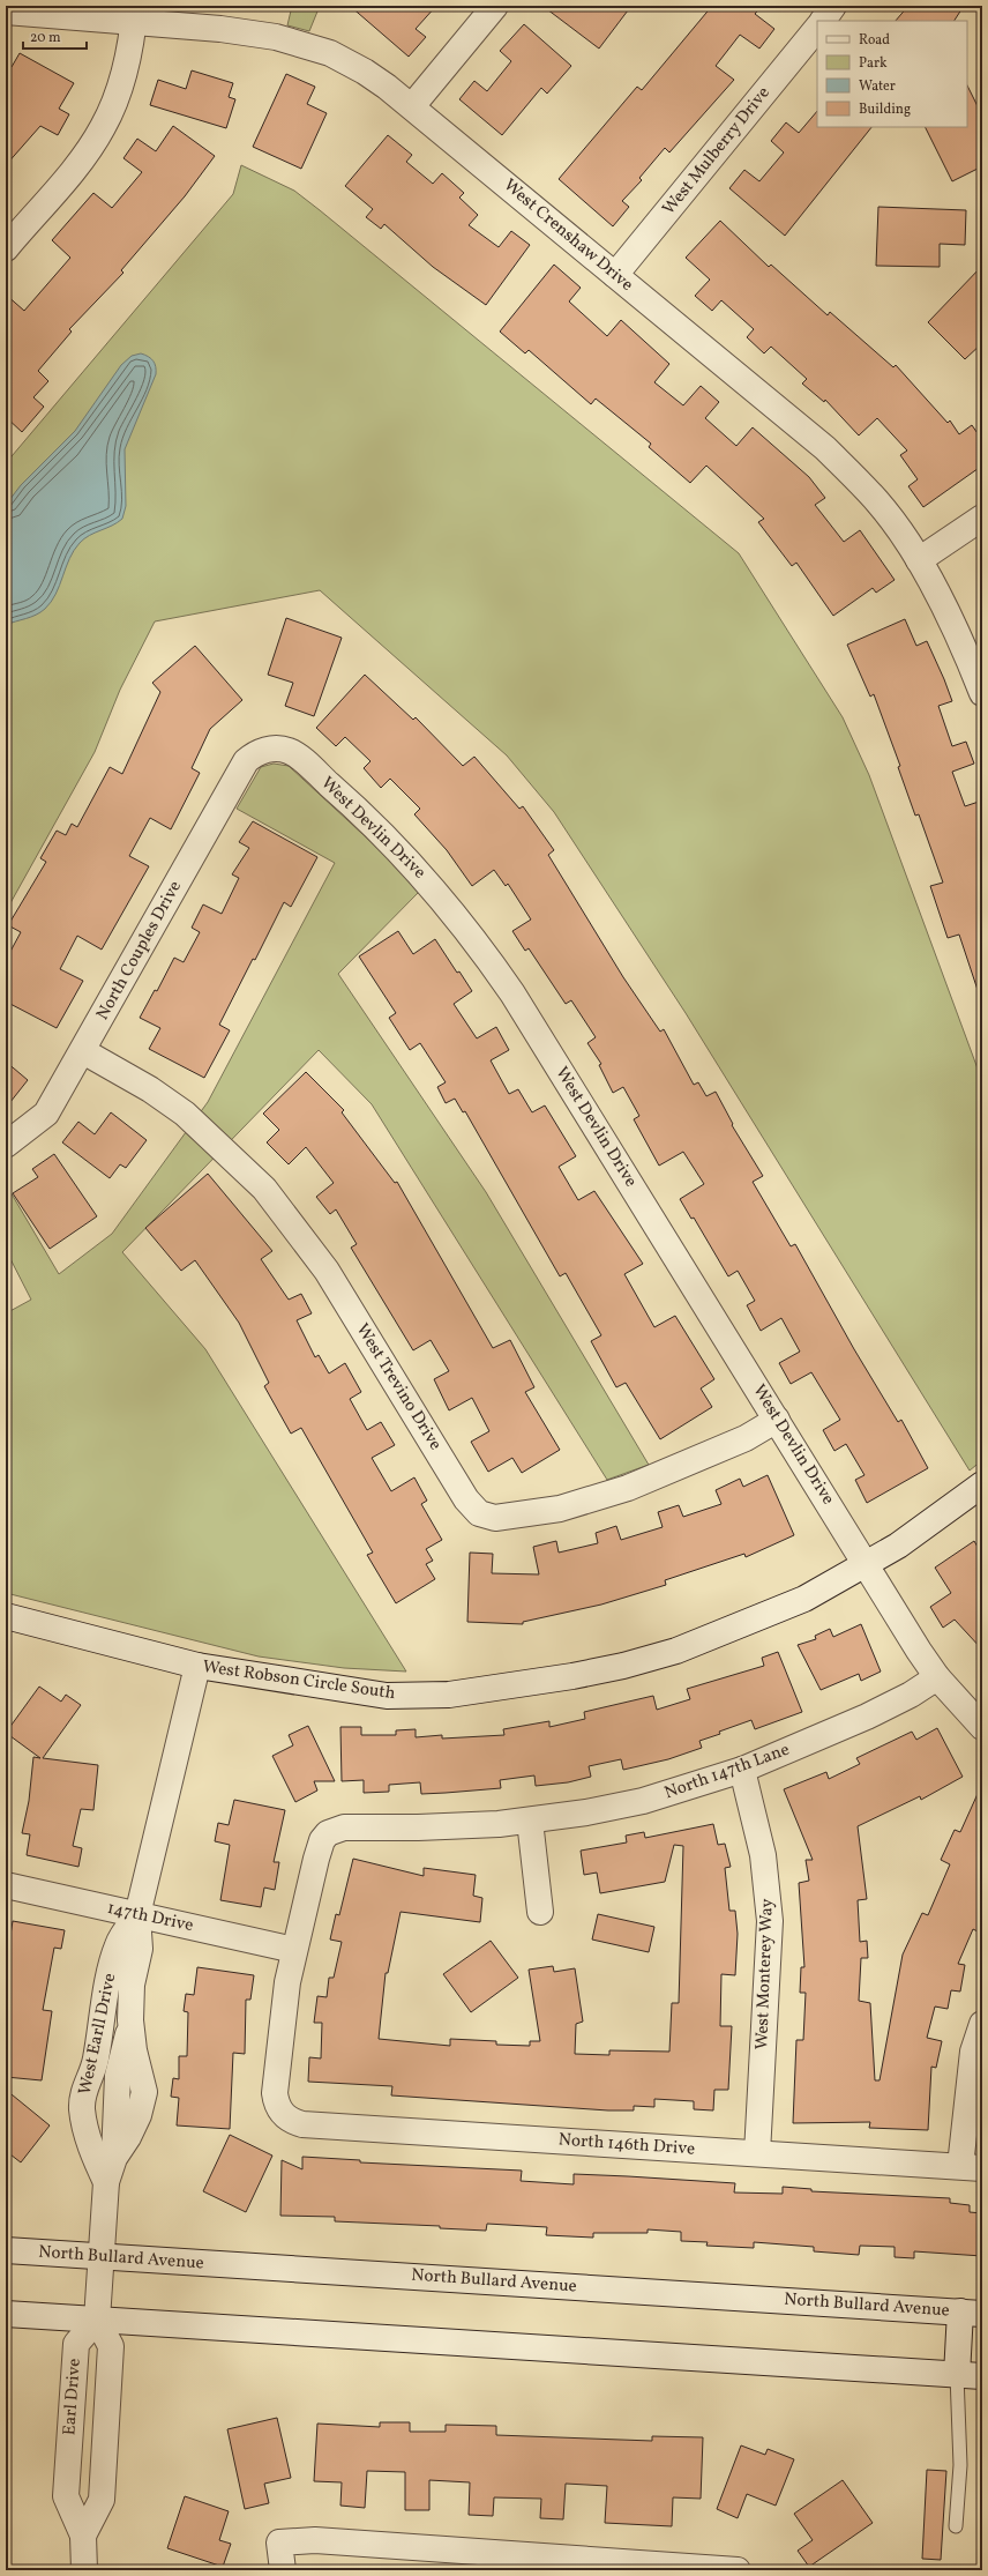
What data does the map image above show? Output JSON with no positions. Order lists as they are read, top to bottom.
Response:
{
  "streets": {
    "street": [
      "West Mulberry Drive",
      "West Crenshaw Drive",
      "West Devlin Drive",
      "North Couples Drive",
      "West Trevino Drive",
      "West Robson Circle South",
      "North 147th Lane",
      "147th Drive",
      "West Monterey Way",
      "West Earll Drive",
      "North 146th Drive",
      "North Bullard Avenue",
      "Earl Drive"
    ]
  },
  "crossings": [
    ["West Mulberry Drive", "West Crenshaw Drive"],
    ["West Devlin Drive", "North Couples Drive"],
    ["West Devlin Drive", "West Trevino Drive"],
    ["West Devlin Drive", "West Robson Circle South"],
    ["North Couples Drive", "West Trevino Drive"],
    ["West Robson Circle South", "West Earll Drive"],
    ["North 147th Lane", "147th Drive"],
    ["North 147th Lane", "West Monterey Way"],
    ["North 147th Lane", "North 146th Drive"],
    ["147th Drive", "West Earll Drive"],
    ["147th Drive", "North 146th Drive"],
    ["West Monterey Way", "North 146th Drive"],
    ["West Earll Drive", "North Bullard Avenue"],
    ["West Earll Drive", "Earl Drive"]
  ],
  "legend": [
    "Road",
    "Park",
    "Water",
    "Building"
  ],
  "scale_bar": "20 m"
}
